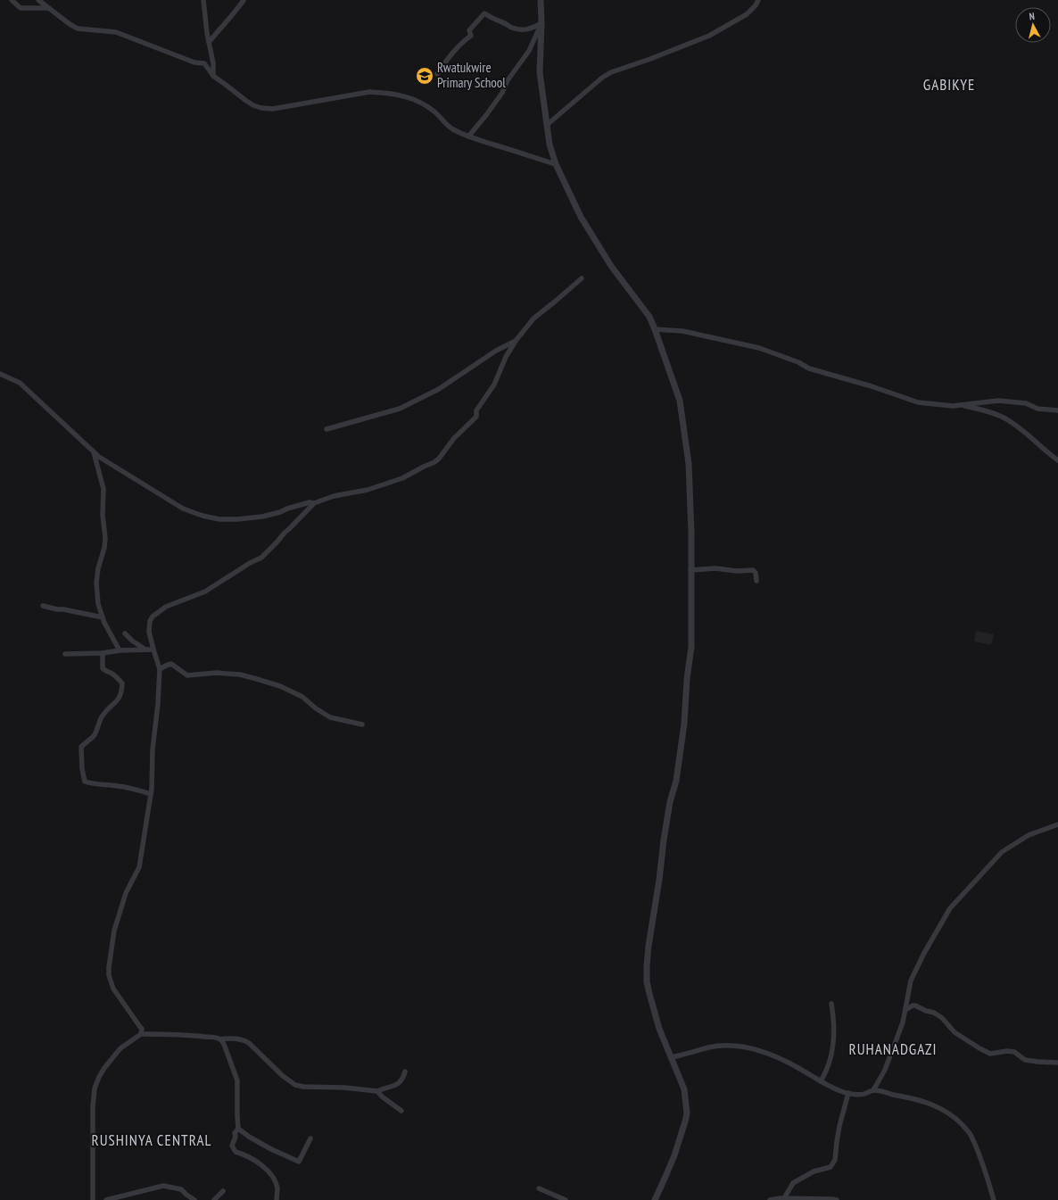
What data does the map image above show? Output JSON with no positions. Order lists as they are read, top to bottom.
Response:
{
  "districts": ["GABIKYE", "RUHANADGAZI", "RUSHINYA CENTRAL"],
  "places": {
    "school or university": ["Rwatukwire Primary School"]
  },
  "north": "top"
}
